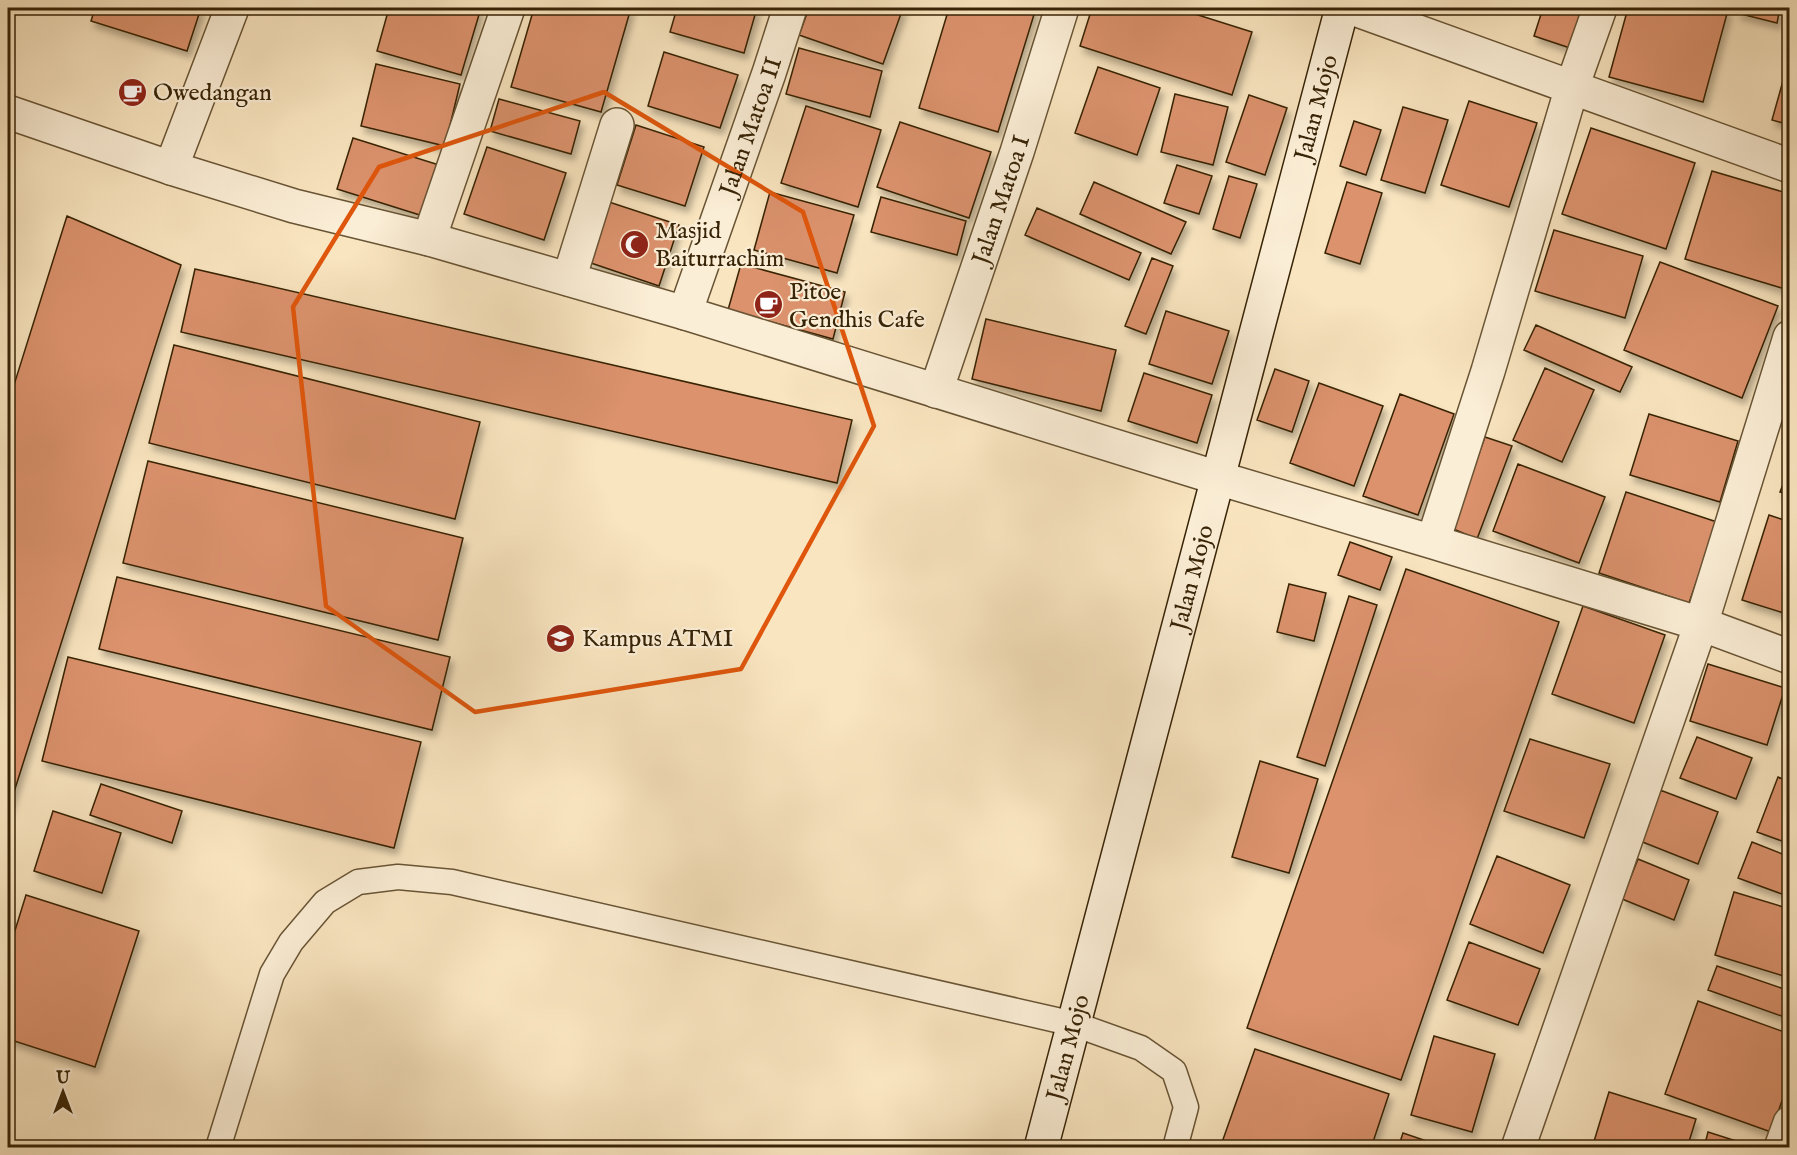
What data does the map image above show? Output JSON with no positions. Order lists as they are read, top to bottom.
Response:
{
  "streets": {
    "street": ["Jalan Mojo", "Jalan Matoa II", "Jalan Matoa I"]
  },
  "places": {
    "cafe": ["Owedangan", "Pitoe Gendhis Cafe"],
    "mosque": ["Masjid Baiturrachim"],
    "school or university": ["Kampus ATMI"]
  },
  "north": "top"
}
